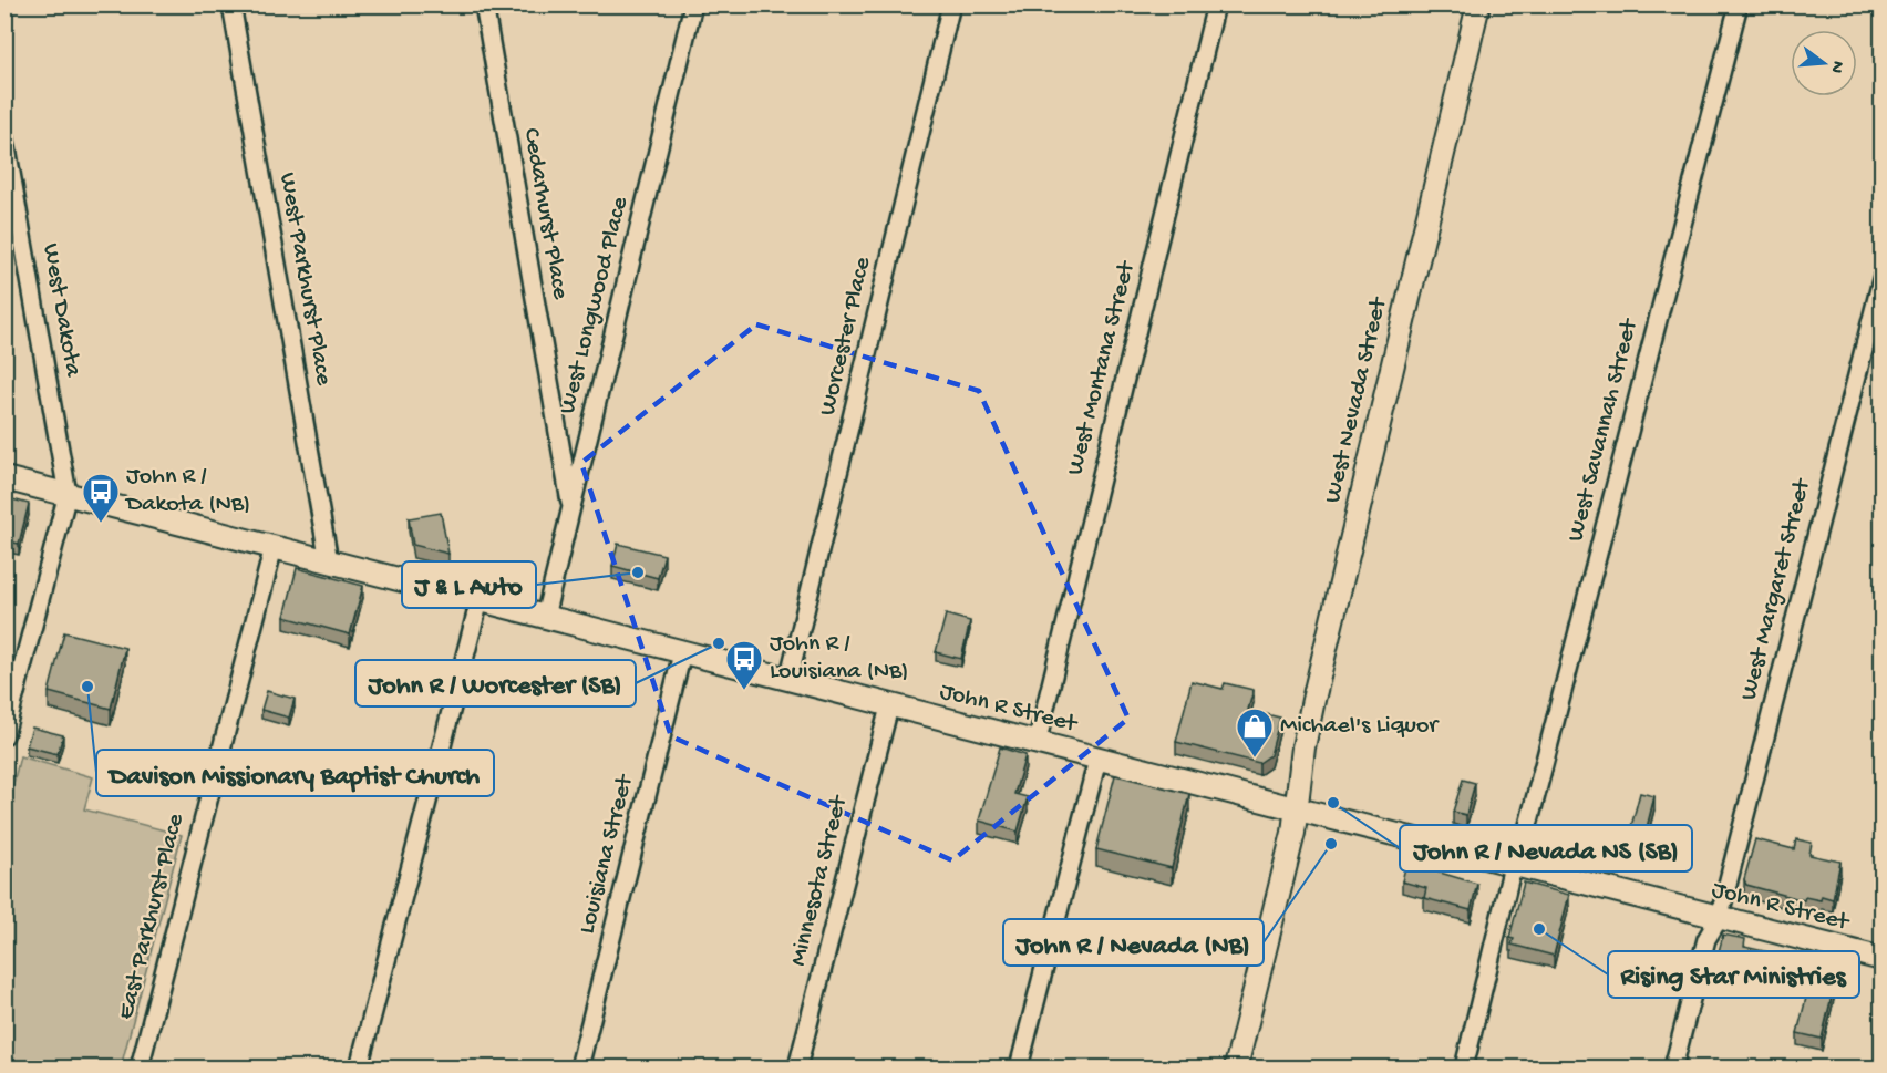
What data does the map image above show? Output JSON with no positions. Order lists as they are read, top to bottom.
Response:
{
  "streets": {
    "main road": ["West Nevada Street", "John R Street"],
    "street": [
      "Cedarhurst Place",
      "West Parkhurst Place",
      "West Longwood Place",
      "West Dakota",
      "Worcester Place",
      "West Montana Street",
      "West Savannah Street",
      "West Margaret Street",
      "Louisiana Street",
      "Minnesota Street",
      "East Parkhurst Place"
    ]
  },
  "crossings": [
    ["Cedarhurst Place", "West Longwood Place"],
    ["West Parkhurst Place", "John R Street"],
    ["West Longwood Place", "John R Street"],
    ["West Dakota", "John R Street"],
    ["Worcester Place", "John R Street"],
    ["West Montana Street", "John R Street"],
    ["West Nevada Street", "John R Street"],
    ["West Savannah Street", "John R Street"],
    ["West Margaret Street", "John R Street"],
    ["John R Street", "Louisiana Street"],
    ["John R Street", "Minnesota Street"],
    ["John R Street", "East Parkhurst Place"]
  ],
  "places": {
    "bus stop": ["John R / Dakota (NB)", "John R / Louisiana (NB)"],
    "other": [
      "J & L Auto",
      "John R / Worcester (SB)",
      "Davison Missionary Baptist Church",
      "John R / Nevada NS (SB)",
      "John R / Nevada (NB)",
      "Rising Star Ministries"
    ],
    "shop": ["Michael's Liquor"]
  },
  "north": "right"
}
